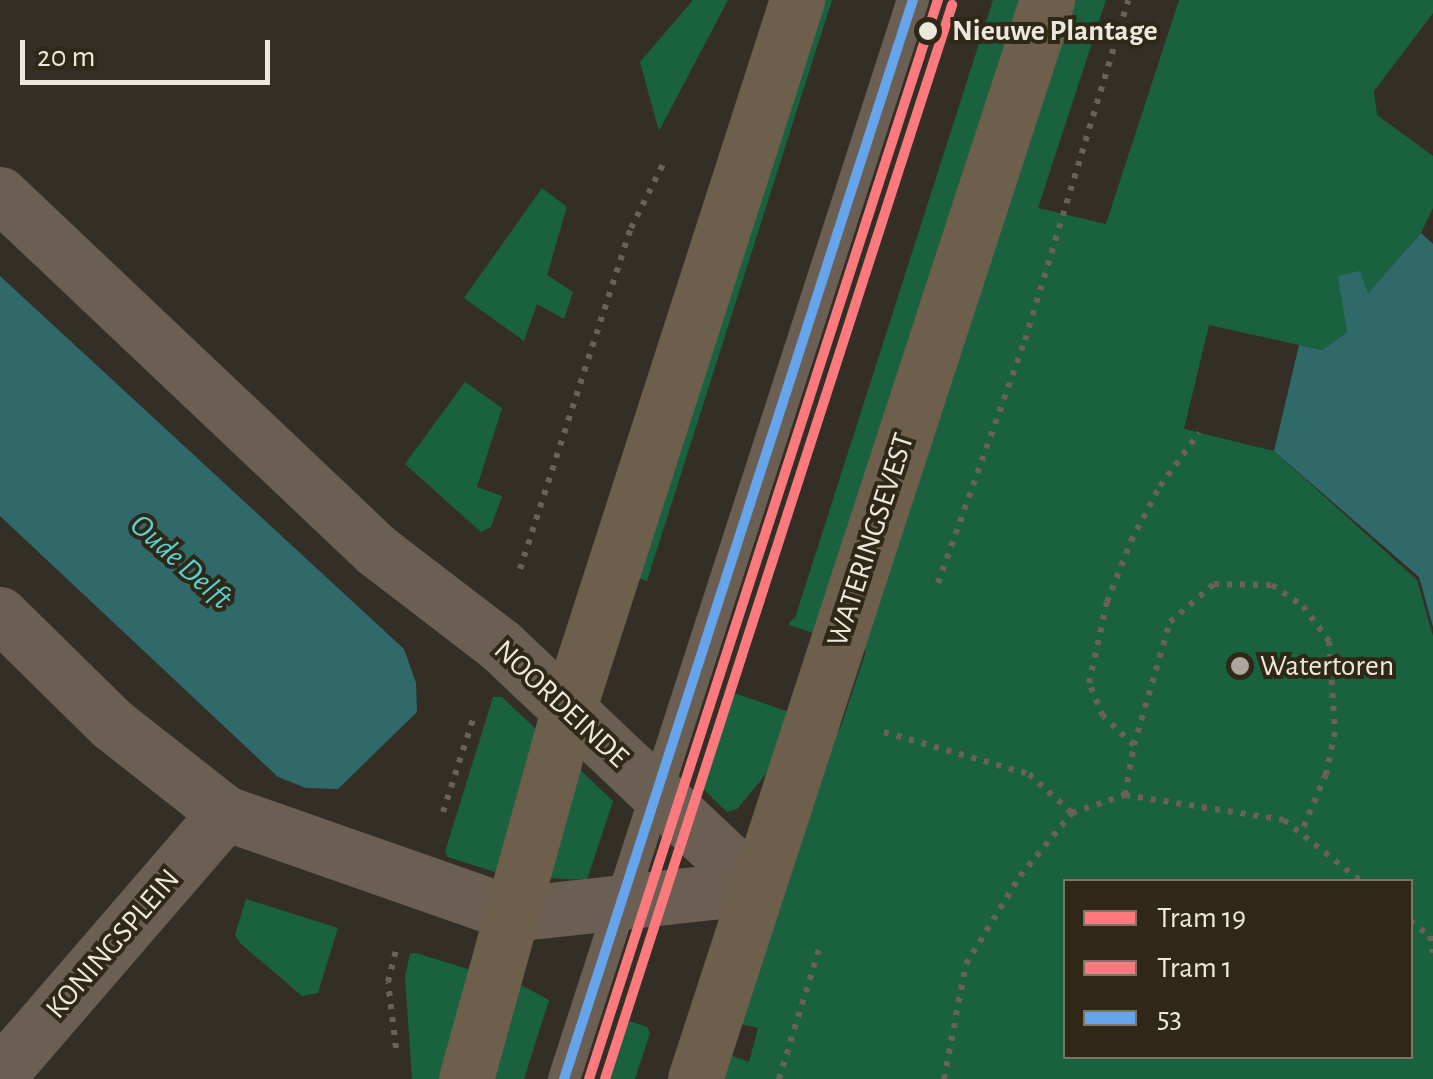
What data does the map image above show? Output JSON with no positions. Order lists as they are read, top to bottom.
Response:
{
  "streets": {
    "main road": ["WATERINGSEVEST"],
    "street": ["NOORDEINDE", "KONINGSPLEIN"]
  },
  "crossings": [
    ["WATERINGSEVEST", "NOORDEINDE"]
  ],
  "water": ["Oude Delft"],
  "places": ["Nieuwe Plantage", "Watertoren"],
  "lines": ["tram line 19", "transit line 53", "tram line 1"],
  "legend": ["Tram 19", "Tram 1", "53"],
  "scale_bar": "20 m"
}
